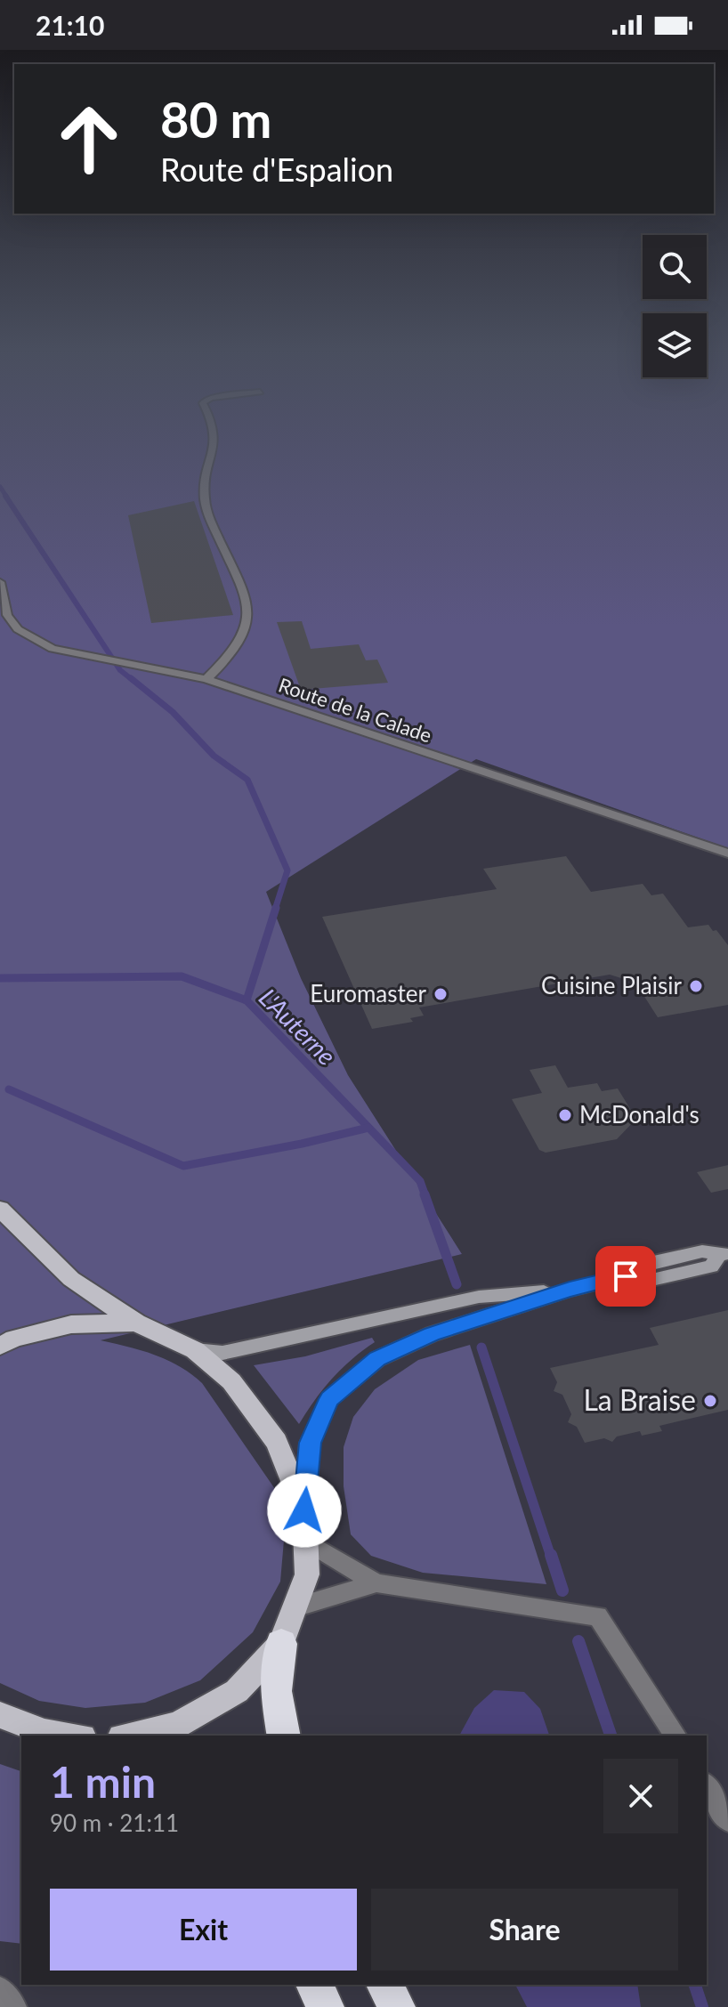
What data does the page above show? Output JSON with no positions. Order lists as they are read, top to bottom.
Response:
{
  "streets": {
    "street": ["Route de la Calade"]
  },
  "water": ["L'Auterne"],
  "places": [
    "Cuisine Plaisir",
    "Euromaster",
    "McDonald's",
    "La Braise"
  ],
  "page": {
    "status": "21:10",
    "turn": ["80 m", "Route d'Espalion"],
    "heading": ["1 min", "90 m · 21:11"],
    "buttons": ["Exit", "Share"]
  }
}
